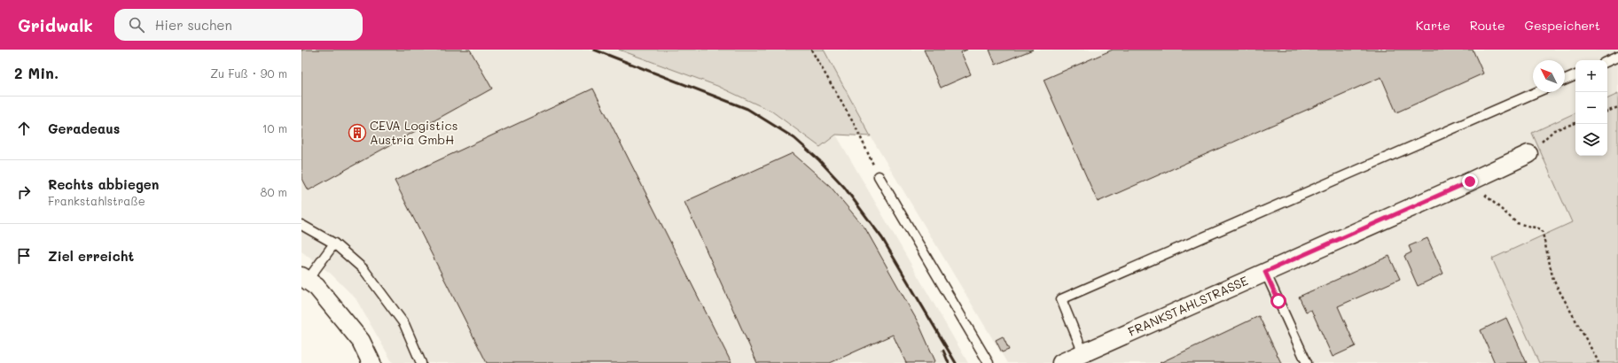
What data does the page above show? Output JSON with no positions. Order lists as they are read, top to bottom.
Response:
{
  "streets": {
    "street": ["FRANKSTAHLSTRASSE"]
  },
  "places": {
    "building": ["CEVA Logistics Austria GmbH"]
  },
  "north": "top left",
  "page": {
    "header": "Gridwalk",
    "search": "Hier suchen",
    "nav": ["Karte", "Route", "Gespeichert"],
    "heading": ["2 Min.", "Zu Fuß · 90 m"],
    "map_buttons": ["+", "−"],
    "list": [
      ["Geradeaus", "10 m"],
      ["Rechts abbiegen", "Frankstahlstraße", "80 m"],
      "Ziel erreicht"
    ]
  }
}
